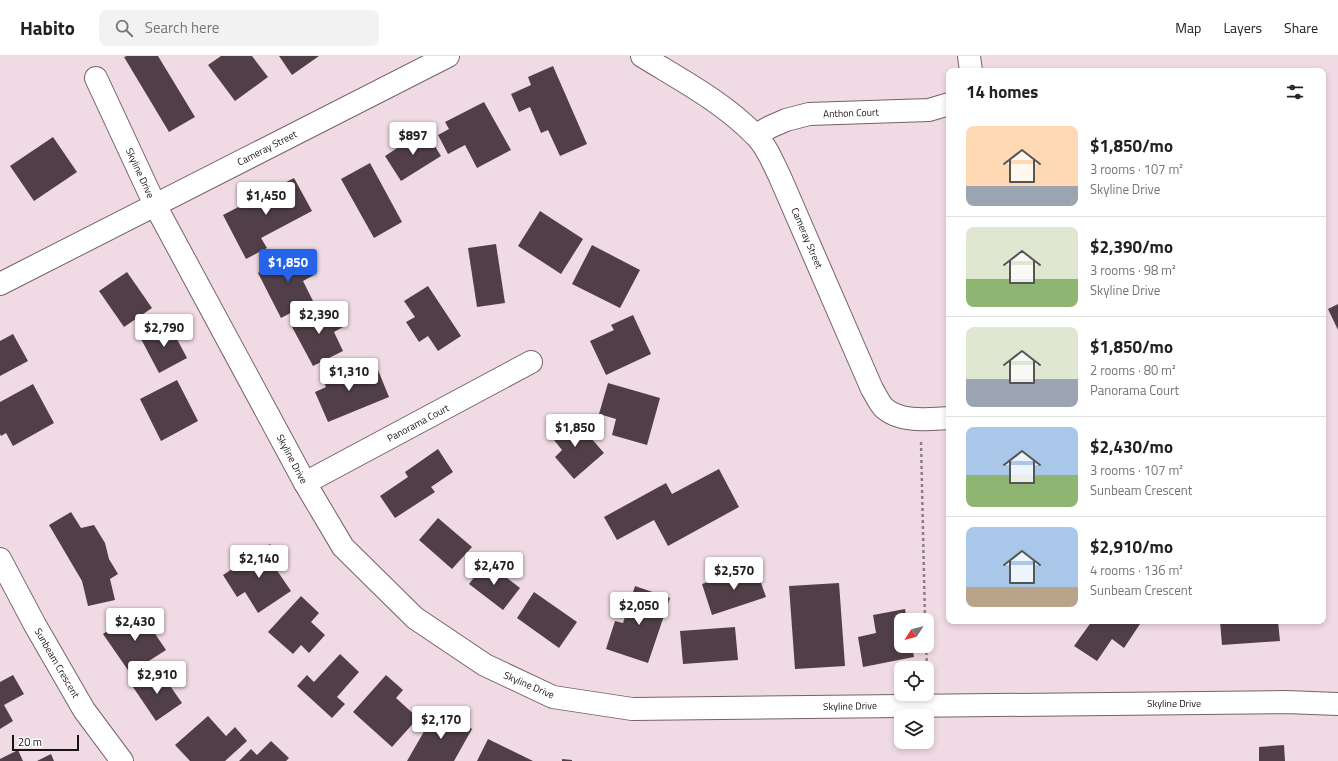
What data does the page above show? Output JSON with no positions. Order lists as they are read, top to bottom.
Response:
{
  "streets": {
    "street": [
      "Anthon Court",
      "Cameray Street",
      "Skyline Drive",
      "Panorama Court",
      "Sunbeam Crescent"
    ]
  },
  "crossings": [
    ["Anthon Court", "Cameray Street"],
    ["Cameray Street", "Skyline Drive"],
    ["Skyline Drive", "Panorama Court"]
  ],
  "scale_bar": "20 m",
  "north": "bottom left",
  "page": {
    "header": "Habito",
    "search": "Search here",
    "nav": ["Map", "Layers", "Share"],
    "heading": "14 homes",
    "list": [
      {
        "name": "$1,850/mo",
        "note": "3 rooms · 107 m² · Skyline Drive"
      },
      {
        "name": "$2,390/mo",
        "note": "3 rooms · 98 m² · Skyline Drive"
      },
      {
        "name": "$1,850/mo",
        "note": "2 rooms · 80 m² · Panorama Court"
      },
      {
        "name": "$2,430/mo",
        "note": "3 rooms · 107 m² · Sunbeam Crescent"
      },
      {
        "name": "$2,910/mo",
        "note": "4 rooms · 136 m² · Sunbeam Crescent"
      }
    ],
    "price": [
      "$897",
      "$1,450",
      "$1,850",
      "$2,390",
      "$2,790",
      "$1,310",
      "$1,850",
      "$2,140",
      "$2,470",
      "$2,570",
      "$2,050",
      "$2,430",
      "$2,910",
      "$2,170"
    ],
    "scale": "20 m"
  }
}
